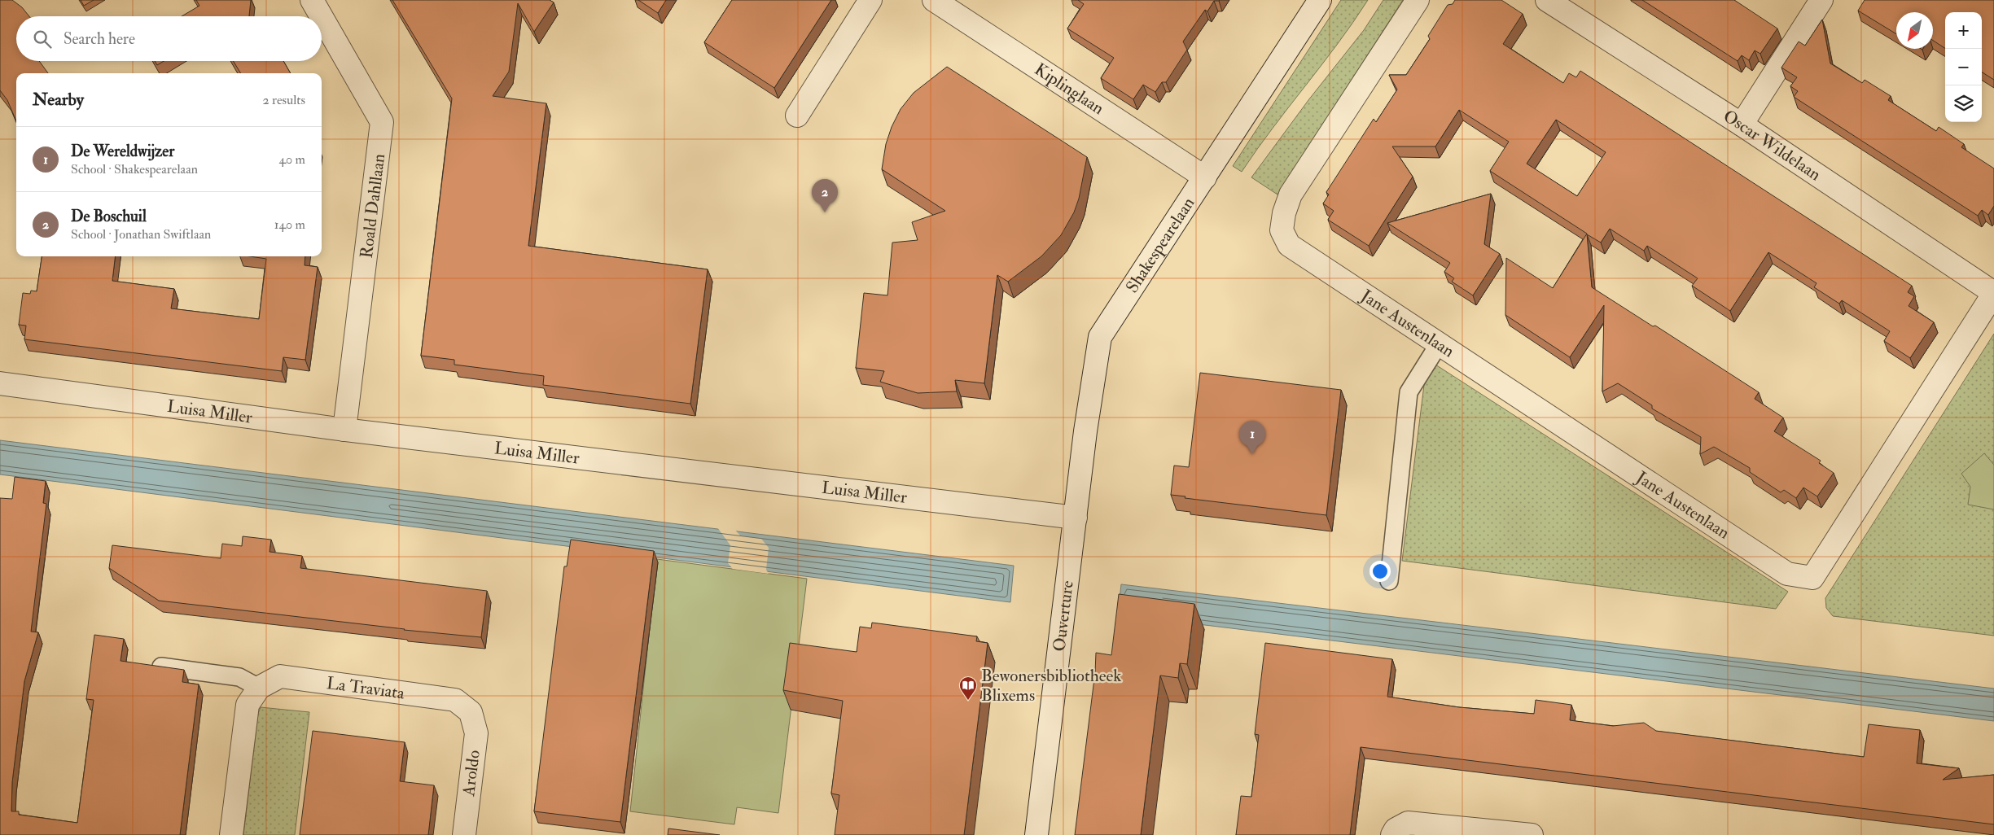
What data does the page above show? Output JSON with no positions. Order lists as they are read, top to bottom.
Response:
{
  "streets": {
    "street": [
      "Kiplinglaan",
      "Oscar Wildelaan",
      "Roald Dahllaan",
      "Shakespearelaan",
      "Jane Austenlaan",
      "Luisa Miller",
      "Ouverture",
      "La Traviata",
      "Aroldo"
    ]
  },
  "crossings": [
    ["Kiplinglaan", "Shakespearelaan"],
    ["Oscar Wildelaan", "Jane Austenlaan"],
    ["Roald Dahllaan", "Luisa Miller"],
    ["Shakespearelaan", "Luisa Miller"],
    ["Shakespearelaan", "Ouverture"],
    ["Luisa Miller", "Ouverture"],
    ["La Traviata", "Aroldo"]
  ],
  "places": {
    "library": ["Bewonersbibliotheek Blixems"]
  },
  "north": "bottom left",
  "page": {
    "map_buttons": ["+", "−"],
    "search": "Search here",
    "heading": ["Nearby", "2 results"],
    "list": [
      {
        "mark": "1",
        "name": "De Wereldwijzer",
        "note": "School · Shakespearelaan",
        "value": "40 m"
      },
      {
        "mark": "2",
        "name": "De Boschuil",
        "note": "School · Jonathan Swiftlaan",
        "value": "140 m"
      }
    ],
    "pins": ["2", "1"]
  }
}
